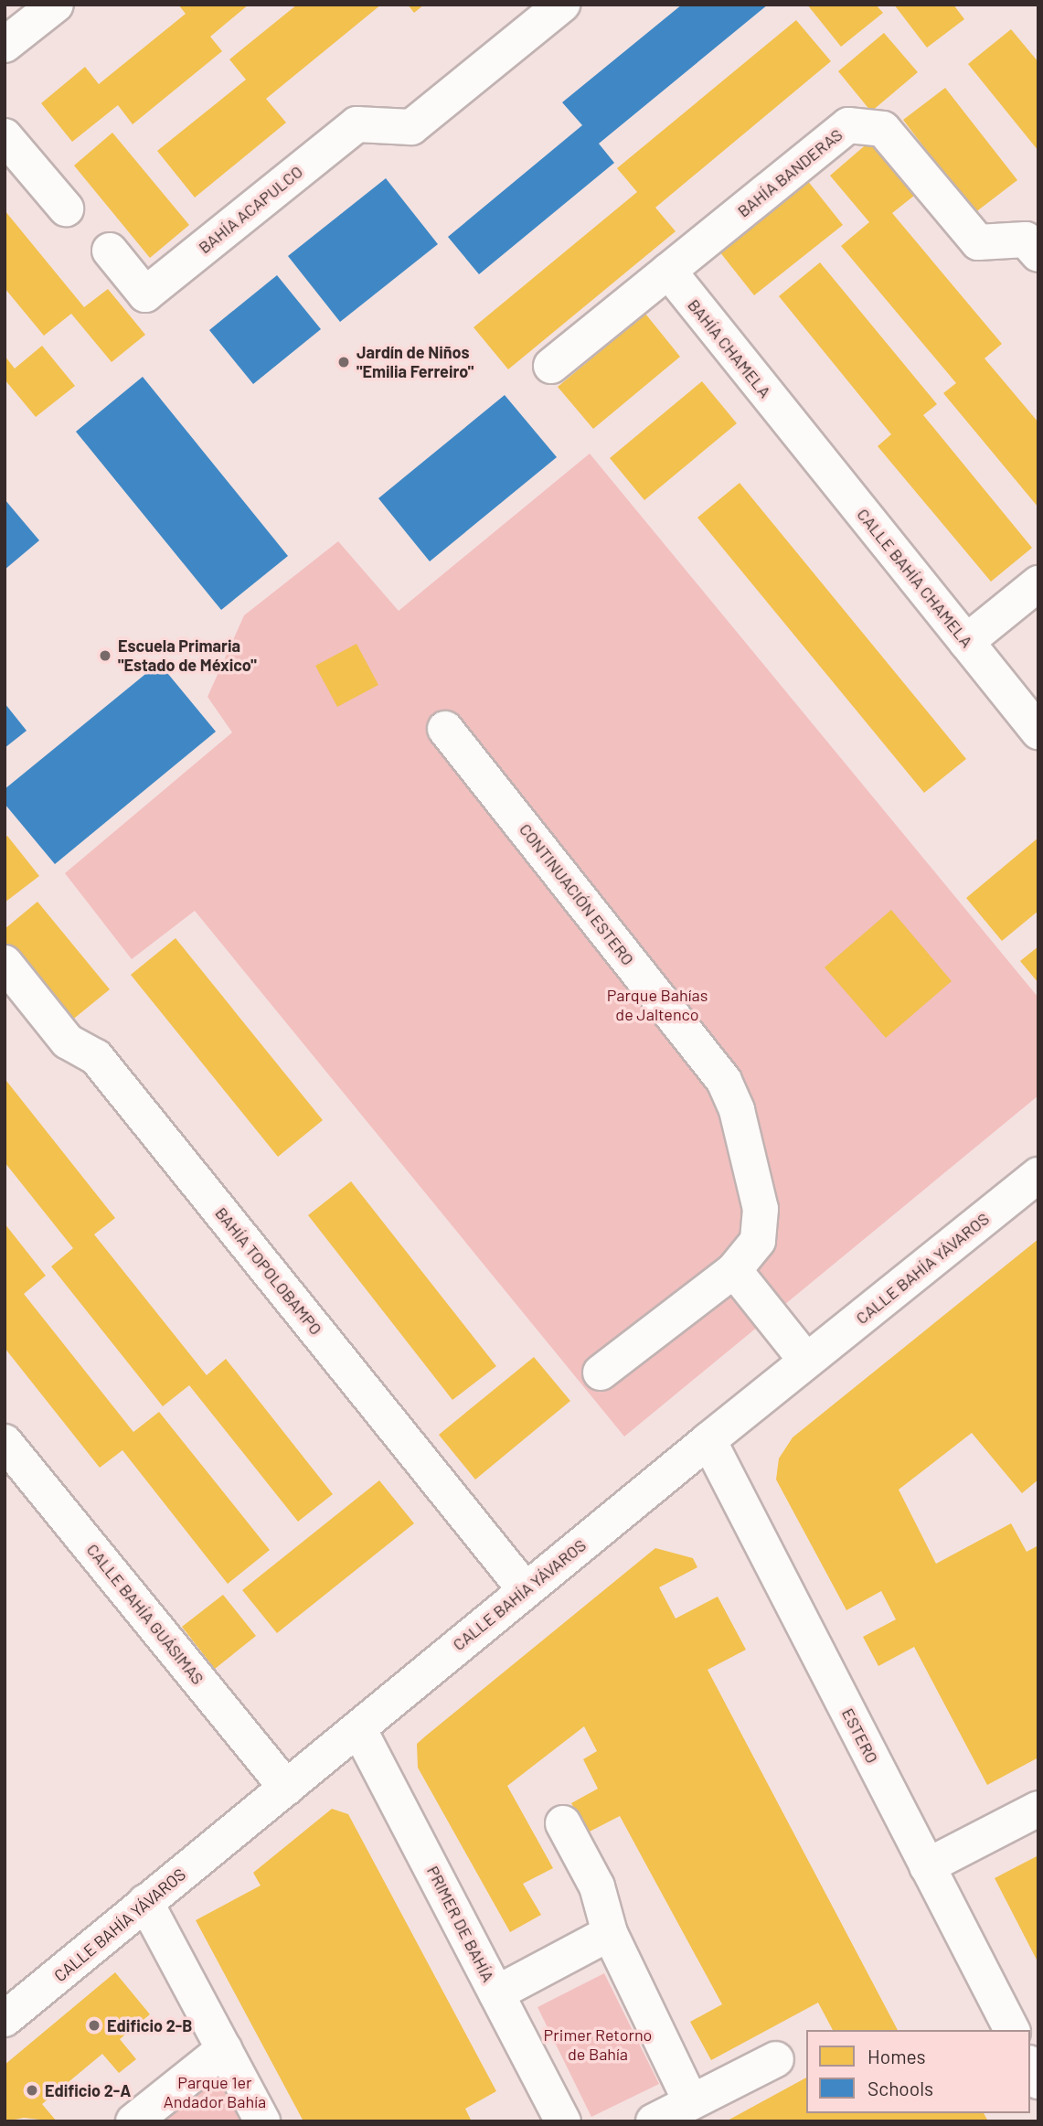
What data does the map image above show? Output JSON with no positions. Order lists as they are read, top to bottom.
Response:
{
  "streets": {
    "street": [
      "BAHÍA BANDERAS",
      "BAHÍA ACAPULCO",
      "BAHÍA CHAMELA",
      "CALLE BAHÍA CHAMELA",
      "CONTINUACIÓN ESTERO",
      "CALLE BAHÍA YÁVAROS",
      "BAHÍA TOPOLOBAMPO",
      "CALLE BAHÍA GUÁSIMAS",
      "ESTERO",
      "PRIMER DE BAHÍA"
    ]
  },
  "crossings": [
    ["BAHÍA BANDERAS", "BAHÍA CHAMELA"],
    ["BAHÍA CHAMELA", "CALLE BAHÍA CHAMELA"],
    ["CALLE BAHÍA YÁVAROS", "BAHÍA TOPOLOBAMPO"],
    ["CALLE BAHÍA YÁVAROS", "CALLE BAHÍA GUÁSIMAS"],
    ["CALLE BAHÍA YÁVAROS", "ESTERO"],
    ["CALLE BAHÍA YÁVAROS", "PRIMER DE BAHÍA"]
  ],
  "parks": ["Parque Bahías de Jaltenco", "Primer Retorno de Bahía", "Parque 1er Andador Bahía"],
  "places": [
    "Jardín de Niños \"Emilia Ferreiro\"",
    "Escuela Primaria \"Estado de México\"",
    "Edificio 2-B",
    "Edificio 2-A"
  ],
  "legend": ["Homes", "Schools"]
}
